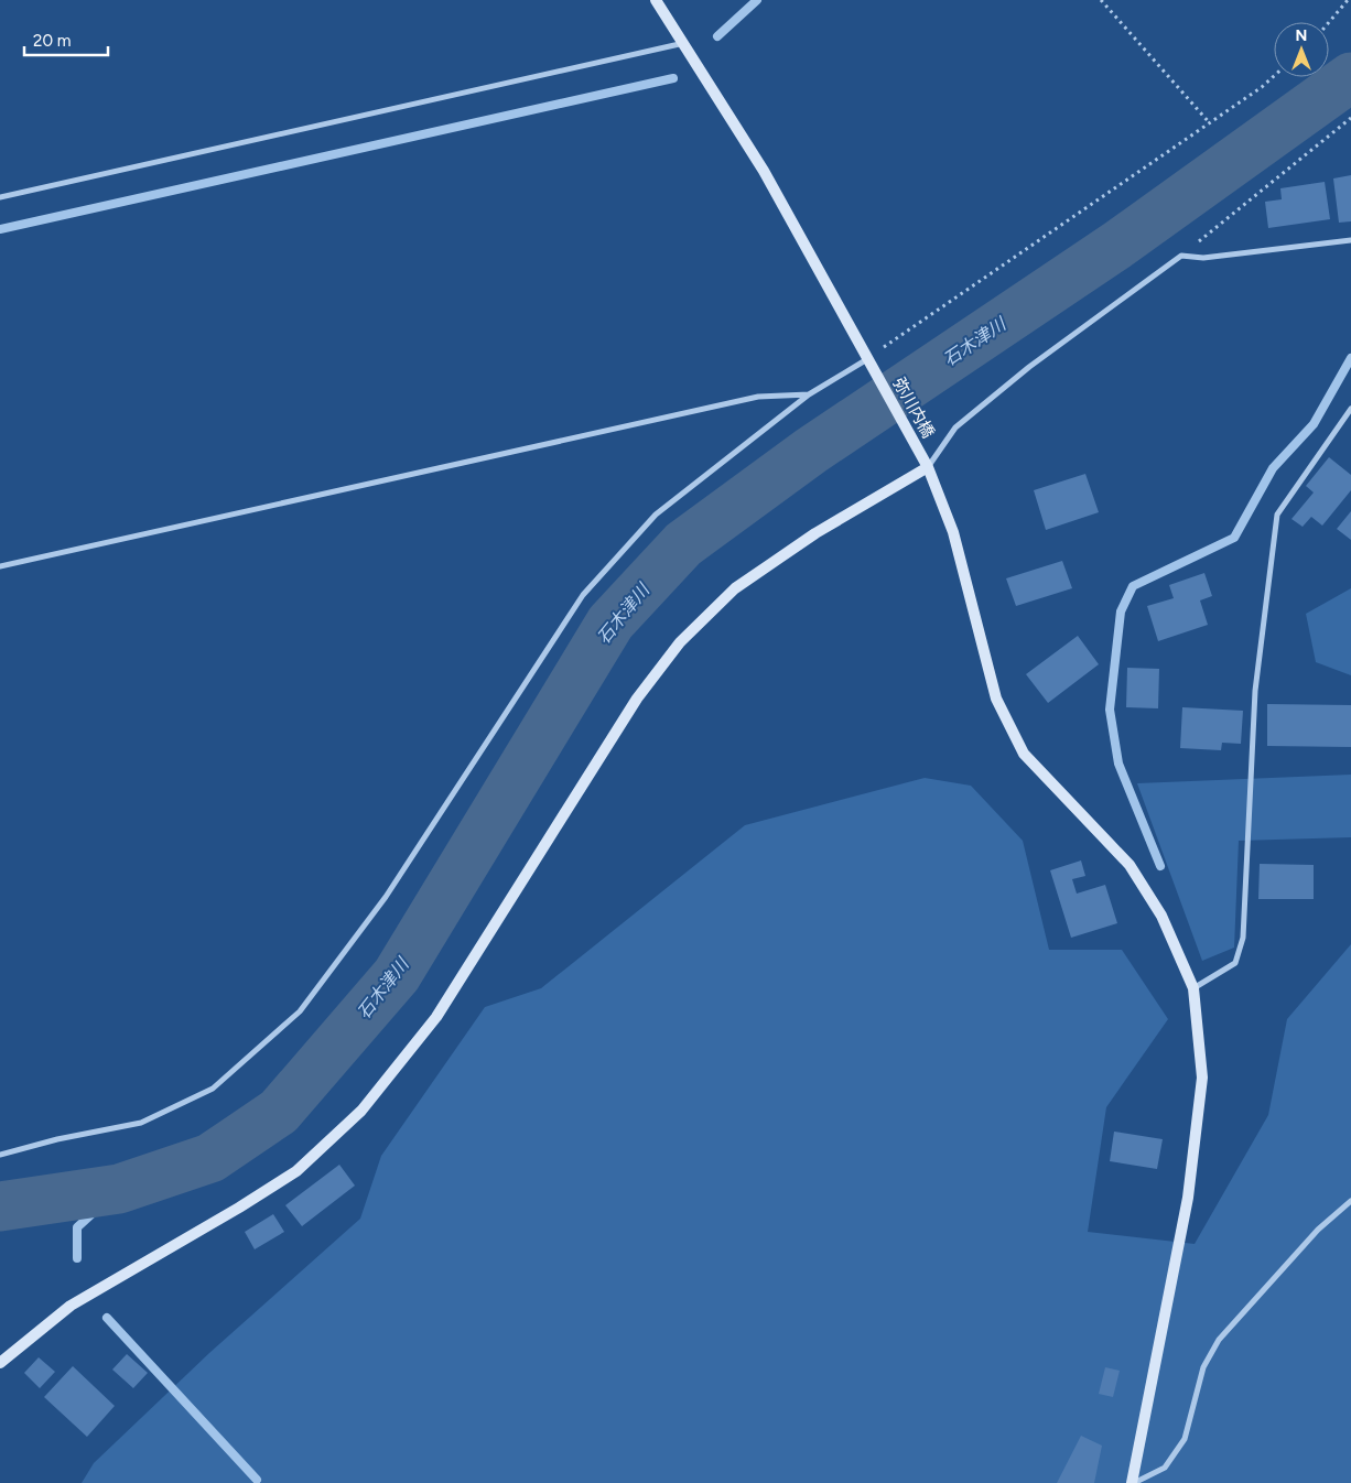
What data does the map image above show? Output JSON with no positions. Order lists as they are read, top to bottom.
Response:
{
  "streets": {
    "street": ["弥川内橋"]
  },
  "water": ["石木津川"],
  "scale_bar": "20 m",
  "north": "top"
}
